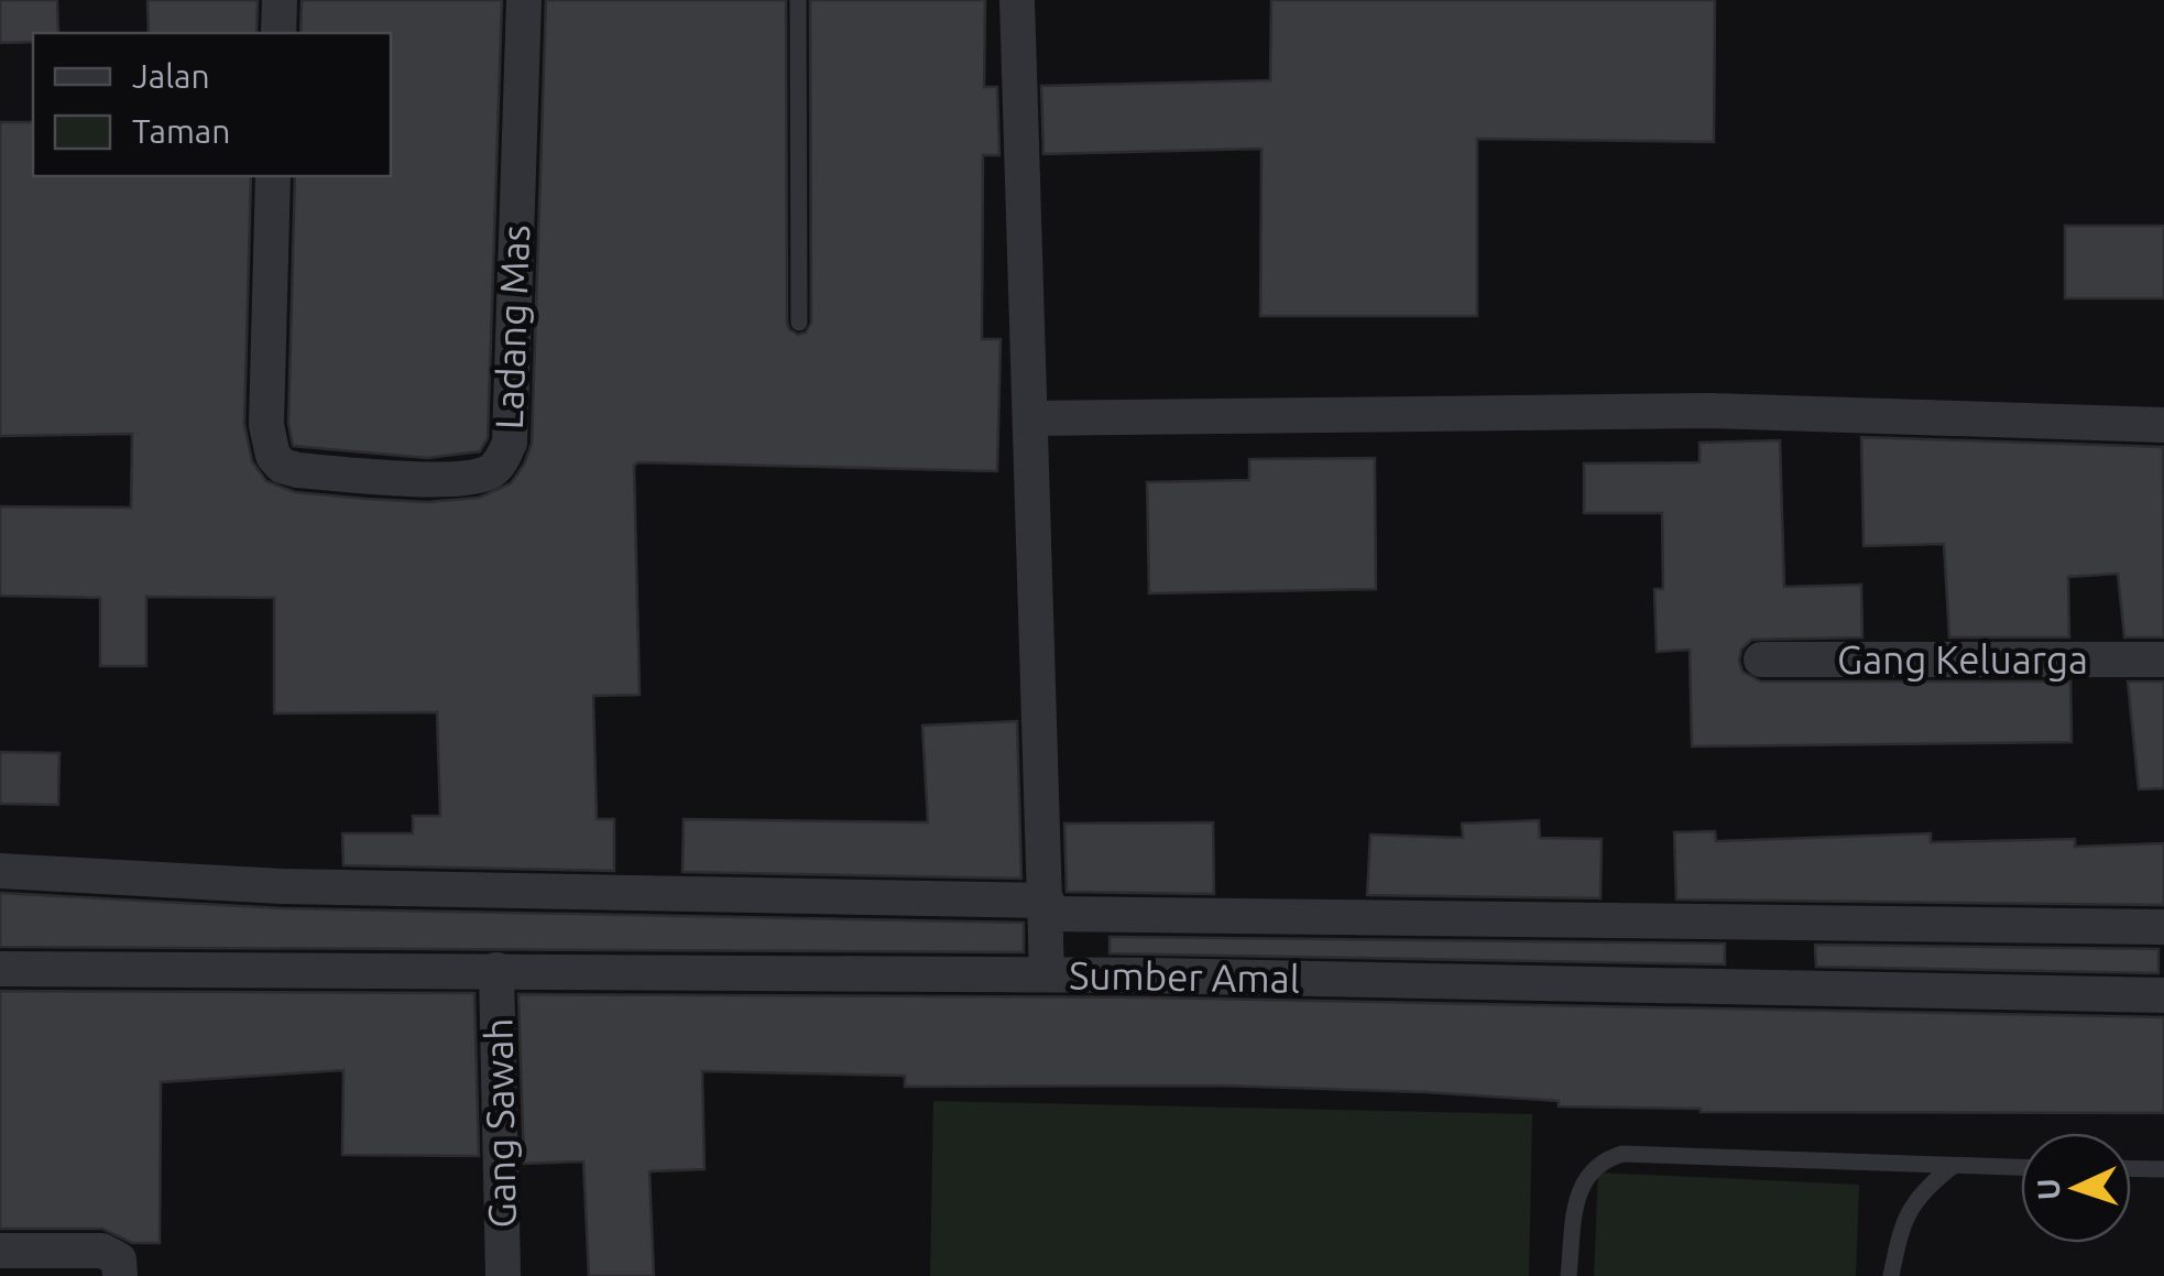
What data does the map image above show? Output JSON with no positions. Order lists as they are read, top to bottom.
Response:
{
  "streets": {
    "street": [
      "Ladang Mas",
      "Gang Keluarga",
      "Sumber Amal",
      "Gang Sawah"
    ]
  },
  "legend": ["Jalan", "Taman"],
  "north": "left"
}
